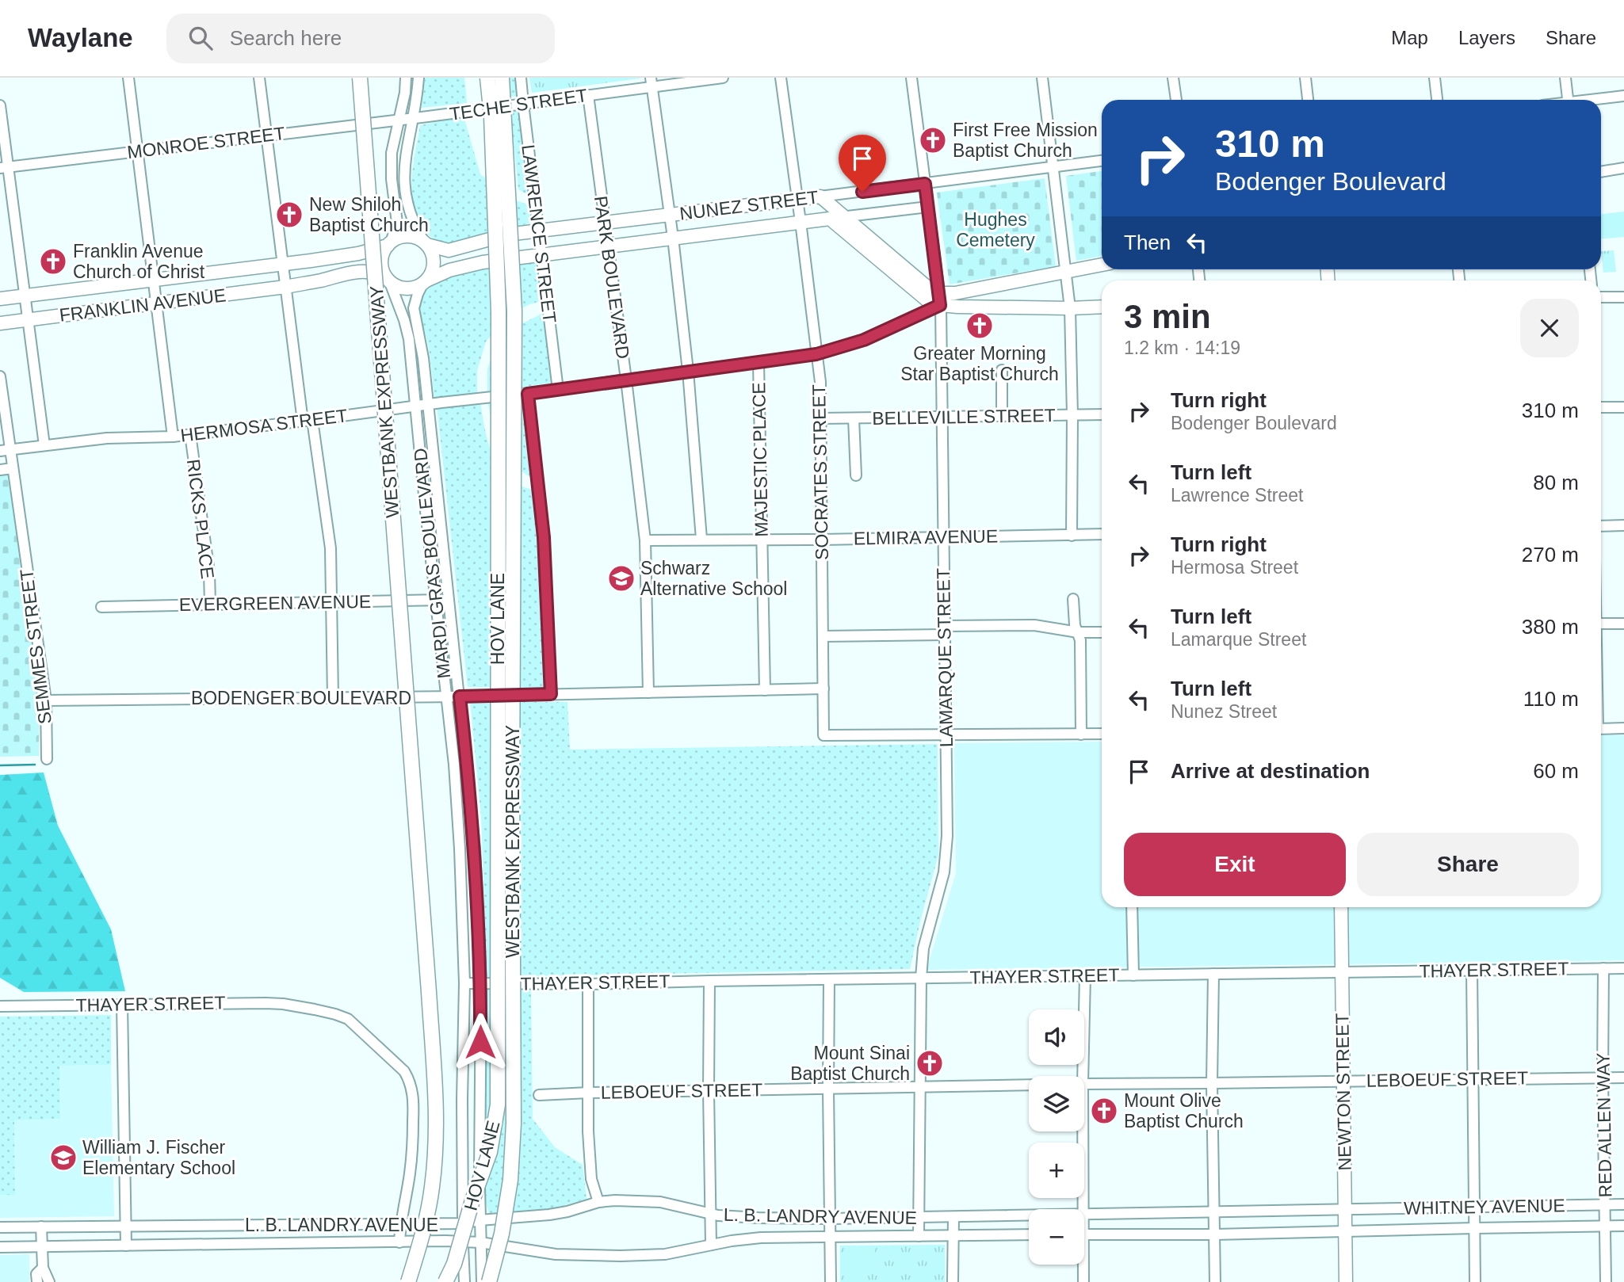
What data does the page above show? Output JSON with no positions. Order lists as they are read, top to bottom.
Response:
{
  "streets": {
    "highway": ["WESTBANK EXPRESSWAY", "HOV LANE"],
    "main road": ["NUNEZ STREET", "FRANKLIN AVENUE", "NEWTON STREET"],
    "street": [
      "TECHE STREET",
      "MONROE STREET",
      "LAWRENCE STREET",
      "PARK BOULEVARD",
      "BELLEVILLE STREET",
      "HERMOSA STREET",
      "MAJESTIC PLACE",
      "SOCRATES STREET",
      "RICKS PLACE",
      "ELMIRA AVENUE",
      "MARDI GRAS BOULEVARD",
      "EVERGREEN AVENUE",
      "SEMMES STREET",
      "LAMARQUE STREET",
      "BODENGER BOULEVARD",
      "THAYER STREET",
      "LEBOEUF STREET",
      "RED ALLEN WAY",
      "WHITNEY AVENUE",
      "L. B. LANDRY AVENUE"
    ]
  },
  "crossings": [
    ["TECHE STREET", "MONROE STREET"],
    ["TECHE STREET", "LAWRENCE STREET"],
    ["TECHE STREET", "PARK BOULEVARD"],
    ["NUNEZ STREET", "LAWRENCE STREET"],
    ["NUNEZ STREET", "PARK BOULEVARD"],
    ["NUNEZ STREET", "FRANKLIN AVENUE"],
    ["NUNEZ STREET", "SOCRATES STREET"],
    ["NUNEZ STREET", "MARDI GRAS BOULEVARD"],
    ["NUNEZ STREET", "LAMARQUE STREET"],
    ["LAWRENCE STREET", "HERMOSA STREET"],
    ["PARK BOULEVARD", "HERMOSA STREET"],
    ["PARK BOULEVARD", "ELMIRA AVENUE"],
    ["PARK BOULEVARD", "BODENGER BOULEVARD"],
    ["FRANKLIN AVENUE", "MARDI GRAS BOULEVARD"],
    ["BELLEVILLE STREET", "SOCRATES STREET"],
    ["BELLEVILLE STREET", "LAMARQUE STREET"],
    ["HERMOSA STREET", "MAJESTIC PLACE"],
    ["HERMOSA STREET", "SOCRATES STREET"],
    ["HERMOSA STREET", "RICKS PLACE"],
    ["HERMOSA STREET", "MARDI GRAS BOULEVARD"],
    ["HERMOSA STREET", "SEMMES STREET"],
    ["HERMOSA STREET", "LAMARQUE STREET"],
    ["MAJESTIC PLACE", "ELMIRA AVENUE"],
    ["MAJESTIC PLACE", "BODENGER BOULEVARD"],
    ["SOCRATES STREET", "ELMIRA AVENUE"],
    ["SOCRATES STREET", "LAMARQUE STREET"],
    ["SOCRATES STREET", "BODENGER BOULEVARD"],
    ["RICKS PLACE", "EVERGREEN AVENUE"],
    ["ELMIRA AVENUE", "LAMARQUE STREET"],
    ["MARDI GRAS BOULEVARD", "EVERGREEN AVENUE"],
    ["MARDI GRAS BOULEVARD", "BODENGER BOULEVARD"],
    ["MARDI GRAS BOULEVARD", "THAYER STREET"],
    ["MARDI GRAS BOULEVARD", "L. B. LANDRY AVENUE"],
    ["SEMMES STREET", "BODENGER BOULEVARD"],
    ["LAMARQUE STREET", "THAYER STREET"],
    ["LAMARQUE STREET", "LEBOEUF STREET"],
    ["LAMARQUE STREET", "L. B. LANDRY AVENUE"],
    ["THAYER STREET", "NEWTON STREET"],
    ["THAYER STREET", "RED ALLEN WAY"],
    ["THAYER STREET", "L. B. LANDRY AVENUE"],
    ["LEBOEUF STREET", "NEWTON STREET"],
    ["LEBOEUF STREET", "RED ALLEN WAY"],
    ["NEWTON STREET", "WHITNEY AVENUE"],
    ["NEWTON STREET", "L. B. LANDRY AVENUE"],
    ["RED ALLEN WAY", "WHITNEY AVENUE"],
    ["WHITNEY AVENUE", "L. B. LANDRY AVENUE"]
  ],
  "parks": ["Hughes Cemetery"],
  "places": {
    "church": [
      "First Free Mission Baptist Church",
      "New Shiloh Baptist Church",
      "Franklin Avenue Church of Christ",
      "Greater Morning Star Baptist Church",
      "Mount Sinai Baptist Church",
      "Mount Olive Baptist Church"
    ],
    "school or university": ["Schwarz Alternative School", "William J. Fischer Elementary School"]
  },
  "page": {
    "header": "Waylane",
    "search": "Search here",
    "nav": ["Map", "Layers", "Share"],
    "turn": ["310 m", "Bodenger Boulevard"],
    "then": "Then",
    "heading": ["3 min", "1.2 km · 14:19"],
    "list": [
      {
        "name": "Turn right",
        "note": "Bodenger Boulevard",
        "value": "310 m"
      },
      {
        "name": "Turn left",
        "note": "Lawrence Street",
        "value": "80 m"
      },
      {
        "name": "Turn right",
        "note": "Hermosa Street",
        "value": "270 m"
      },
      {
        "name": "Turn left",
        "note": "Lamarque Street",
        "value": "380 m"
      },
      {
        "name": "Turn left",
        "note": "Nunez Street",
        "value": "110 m"
      },
      {
        "name": "Arrive at destination",
        "value": "60 m"
      }
    ],
    "buttons": ["Exit", "Share"],
    "map_buttons": ["+", "−"]
  }
}
